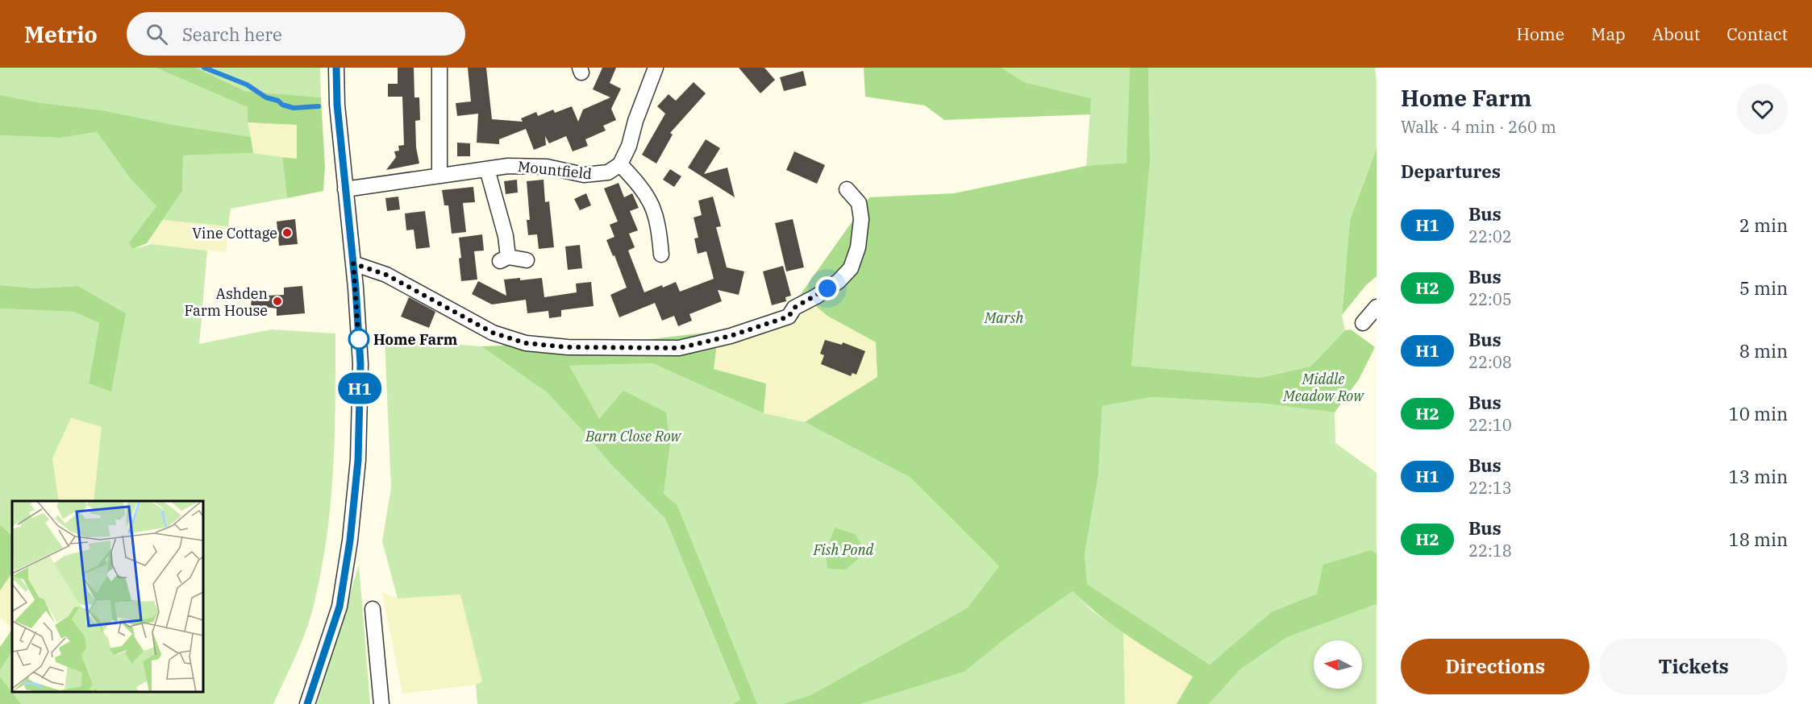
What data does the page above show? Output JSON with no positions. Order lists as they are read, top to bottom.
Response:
{
  "streets": {
    "street": ["Mountfield"]
  },
  "parks": [
    "Marsh",
    "Middle Meadow Row",
    "Barn Close Row",
    "Fish Pond"
  ],
  "places": ["Vine Cottage", "Ashden Farm House", "Home Farm"],
  "lines": ["bus line H1"],
  "north": "left",
  "page": {
    "header": "Metrio",
    "search": "Search here",
    "nav": [
      "Home",
      "Map",
      "About",
      "Contact"
    ],
    "on_map": "H1",
    "heading": [
      ["Home Farm", "Walk · 4 min · 260 m"],
      "Departures"
    ],
    "list": [
      {
        "mark": "H1",
        "name": "Bus",
        "note": "22:02",
        "value": "2 min"
      },
      {
        "mark": "H2",
        "name": "Bus",
        "note": "22:05",
        "value": "5 min"
      },
      {
        "mark": "H1",
        "name": "Bus",
        "note": "22:08",
        "value": "8 min"
      },
      {
        "mark": "H2",
        "name": "Bus",
        "note": "22:10",
        "value": "10 min"
      },
      {
        "mark": "H1",
        "name": "Bus",
        "note": "22:13",
        "value": "13 min"
      },
      {
        "mark": "H2",
        "name": "Bus",
        "note": "22:18",
        "value": "18 min"
      }
    ],
    "buttons": ["Directions", "Tickets"]
  }
}
